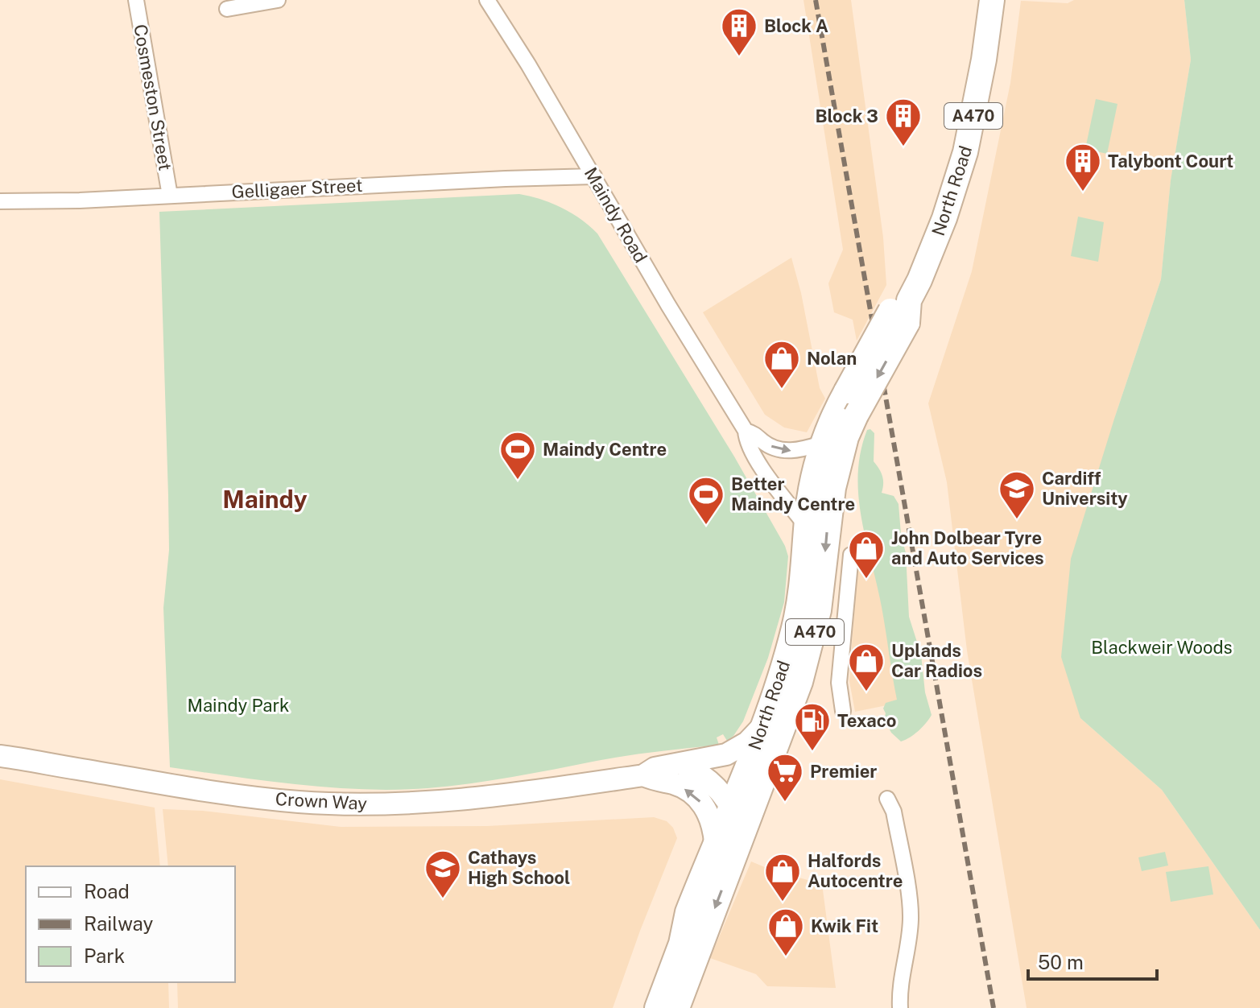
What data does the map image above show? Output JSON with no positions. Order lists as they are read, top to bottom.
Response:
{
  "streets": {
    "main road": ["A470", "North Road"],
    "street": [
      "Cosmeston Street",
      "Gelligaer Street",
      "Maindy Road",
      "Crown Way"
    ]
  },
  "crossings": [
    ["Cosmeston Street", "Gelligaer Street"],
    ["Gelligaer Street", "Maindy Road"],
    ["North Road", "Maindy Road"],
    ["North Road", "Crown Way"]
  ],
  "districts": ["Maindy"],
  "parks": ["Blackweir Woods", "Maindy Park"],
  "places": {
    "building": ["Block A", "Block 3", "Talybont Court"],
    "shop": [
      "Nolan",
      "John Dolbear Tyre and Auto Services",
      "Uplands Car Radios",
      "Halfords Autocentre",
      "Kwik Fit"
    ],
    "sports": ["Maindy Centre", "Better Maindy Centre"],
    "school or university": ["Cardiff University", "Cathays High School"],
    "fuel station": ["Texaco"],
    "supermarket": ["Premier"]
  },
  "legend": ["Road", "Railway", "Park"],
  "scale_bar": "50 m"
}
